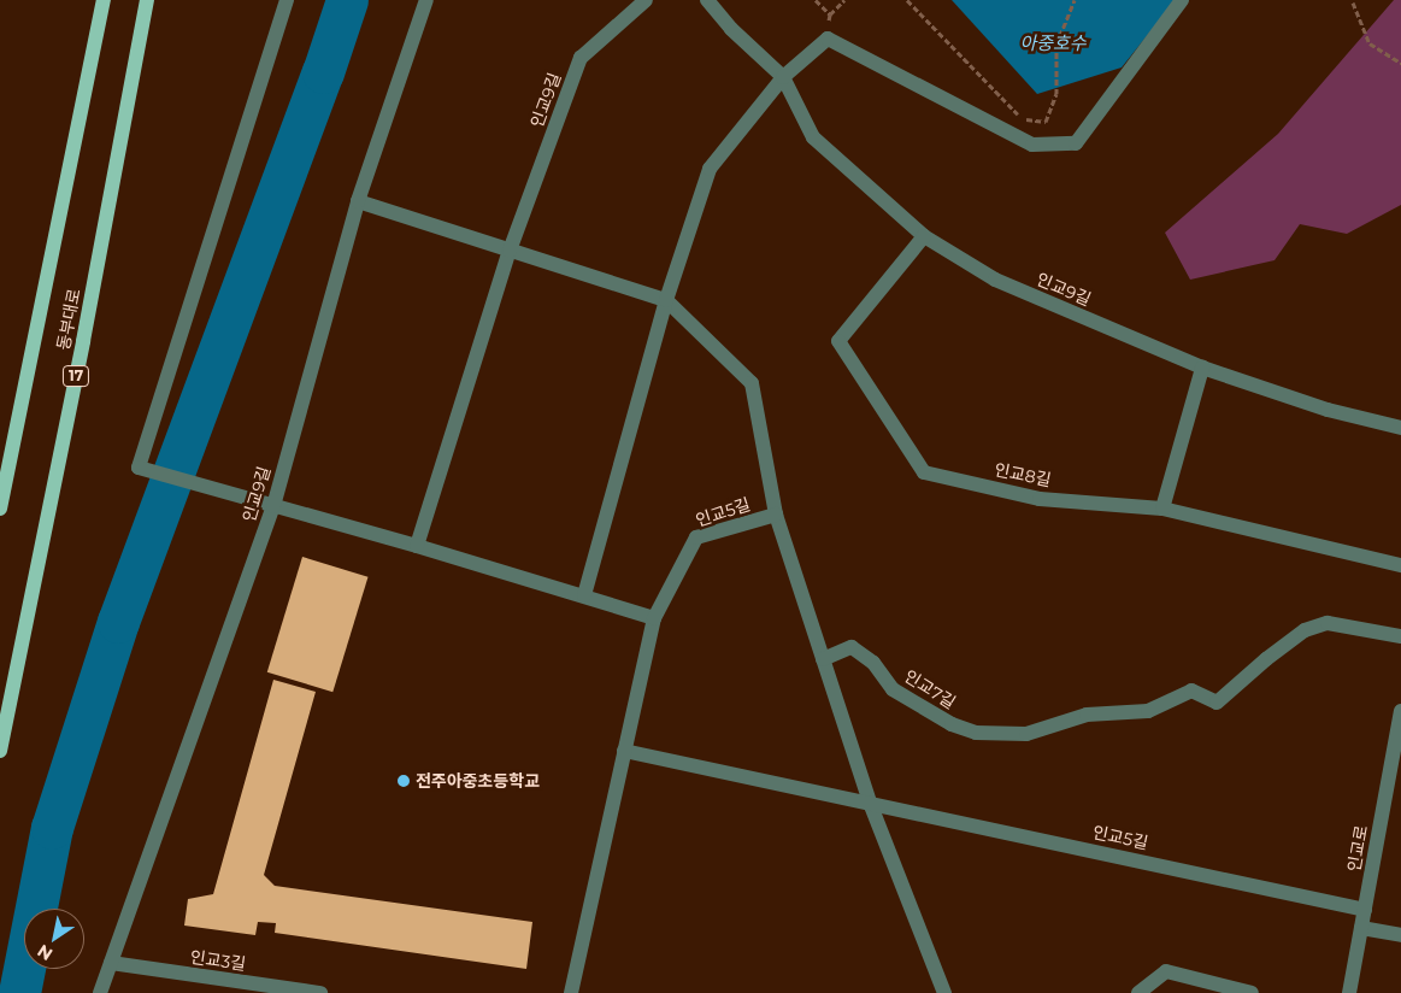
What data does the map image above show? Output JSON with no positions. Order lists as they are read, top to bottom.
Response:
{
  "streets": {
    "main road": ["동부대로", "17"],
    "street": [
      "인교9길",
      "인교8길",
      "인교5길",
      "인교7길",
      "인교로",
      "인교3길"
    ]
  },
  "crossings": [
    ["인교9길", "인교8길"],
    ["인교9길", "인교3길"],
    ["인교5길", "인교로"]
  ],
  "water": ["아중호수"],
  "places": ["전주아중초등학교"],
  "north": "bottom left"
}
